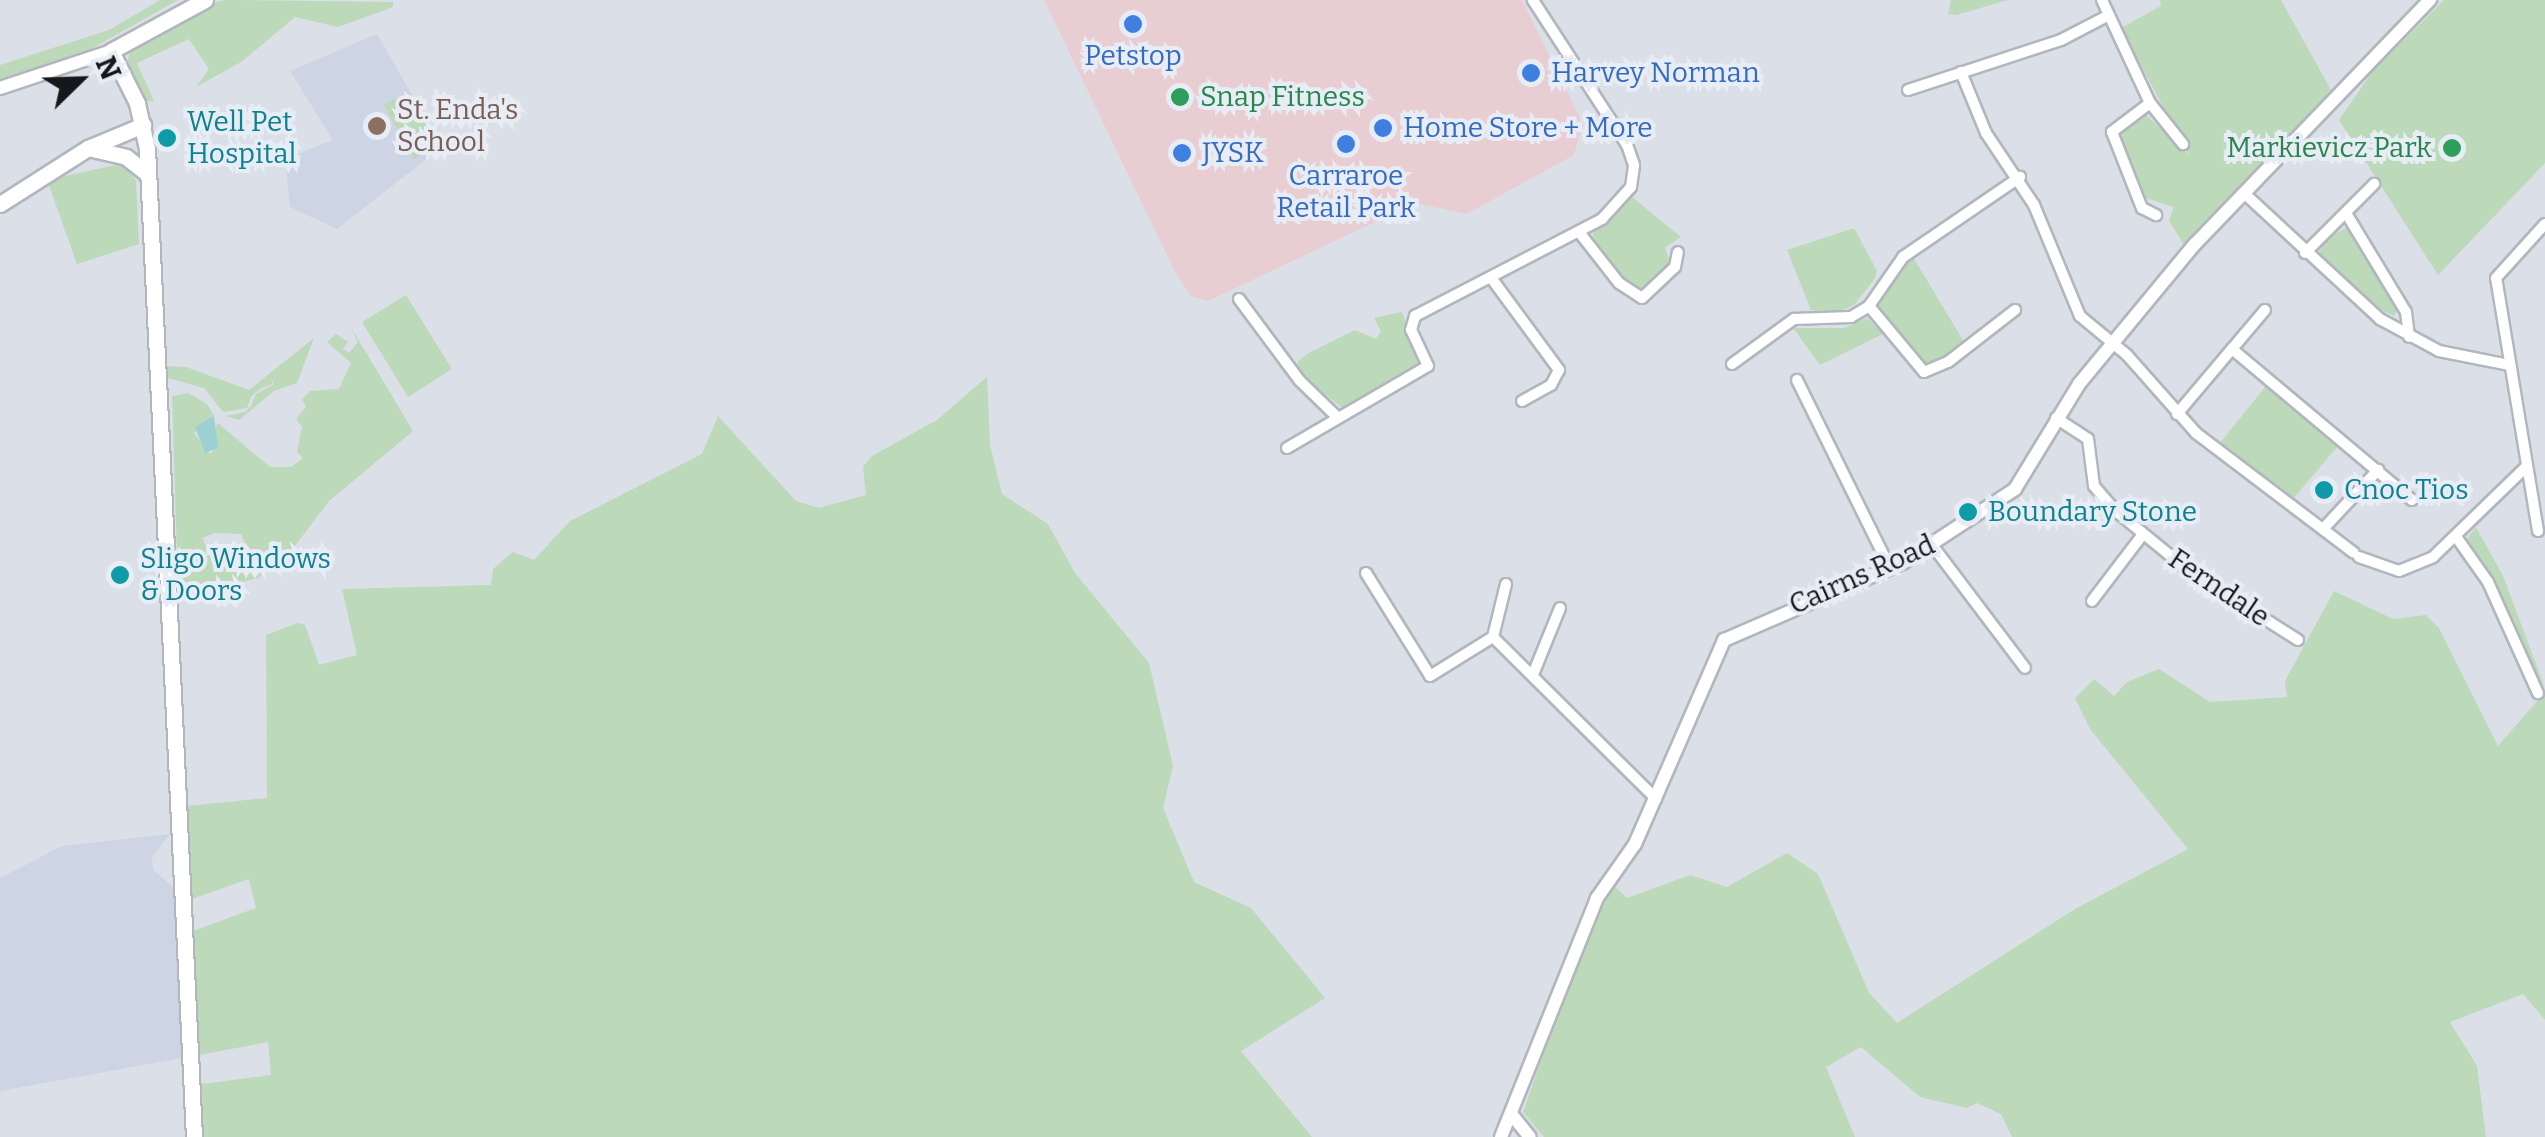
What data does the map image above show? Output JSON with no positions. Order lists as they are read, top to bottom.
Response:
{
  "streets": {
    "street": ["Cairns Road", "Ferndale"]
  },
  "crossings": [
    ["Cairns Road", "Ferndale"]
  ],
  "places": [
    "Petstop",
    "Harvey Norman",
    "Snap Fitness",
    "St. Enda's School",
    "Home Store + More",
    "Well Pet Hospital",
    "Carraroe Retail Park",
    "Markievicz Park",
    "JYSK",
    "Cnoc Tios",
    "Boundary Stone",
    "Sligo Windows & Doors"
  ],
  "north": "top right"
}
